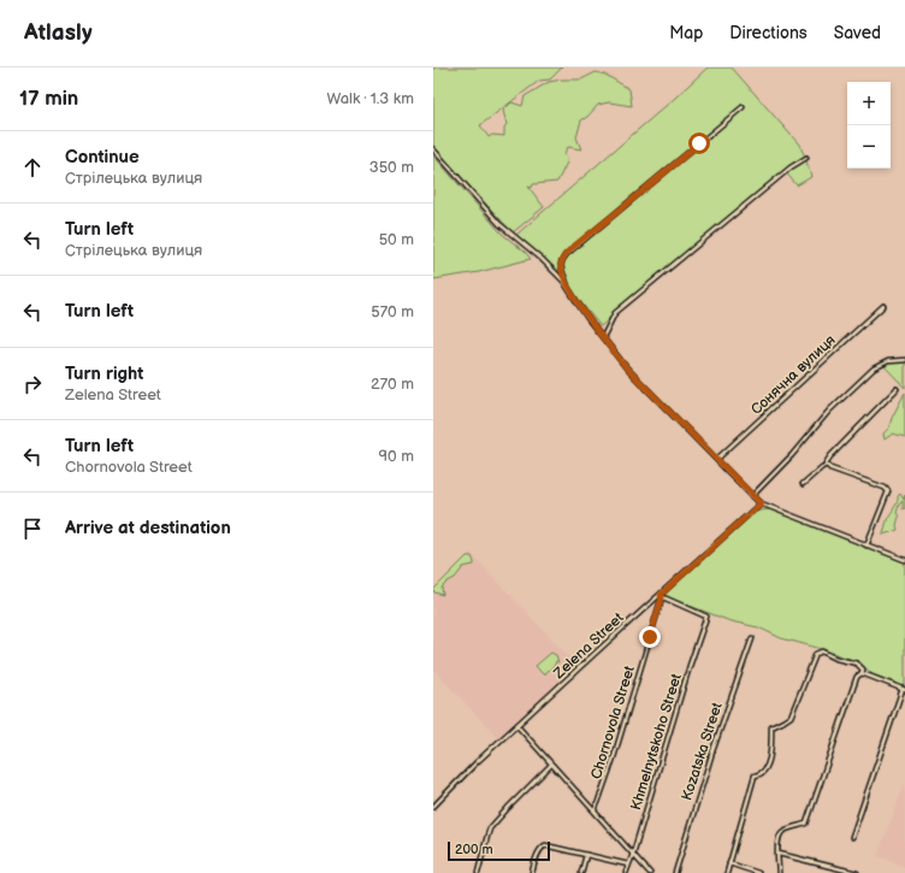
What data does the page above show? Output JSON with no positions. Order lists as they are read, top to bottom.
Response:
{
  "streets": {
    "street": [
      "Сонячна вулиця",
      "Zelena Street",
      "Chornovola Street",
      "Khmelnytskoho Street",
      "Kozatska Street"
    ]
  },
  "crossings": [
    ["Zelena Street", "Chornovola Street"],
    ["Zelena Street", "Khmelnytskoho Street"],
    ["Chornovola Street", "Khmelnytskoho Street"]
  ],
  "scale_bar": "200 m",
  "page": {
    "header": "Atlasly",
    "nav": ["Map", "Directions", "Saved"],
    "heading": ["17 min", "Walk · 1.3 km"],
    "map_buttons": ["+", "−"],
    "list": [
      ["Continue", "Стрілецька вулиця", "350 m"],
      ["Turn left", "Стрілецька вулиця", "50 m"],
      ["Turn left", "570 m"],
      ["Turn right", "Zelena Street", "270 m"],
      ["Turn left", "Chornovola Street", "90 m"],
      "Arrive at destination"
    ],
    "scale": "200 m"
  }
}
